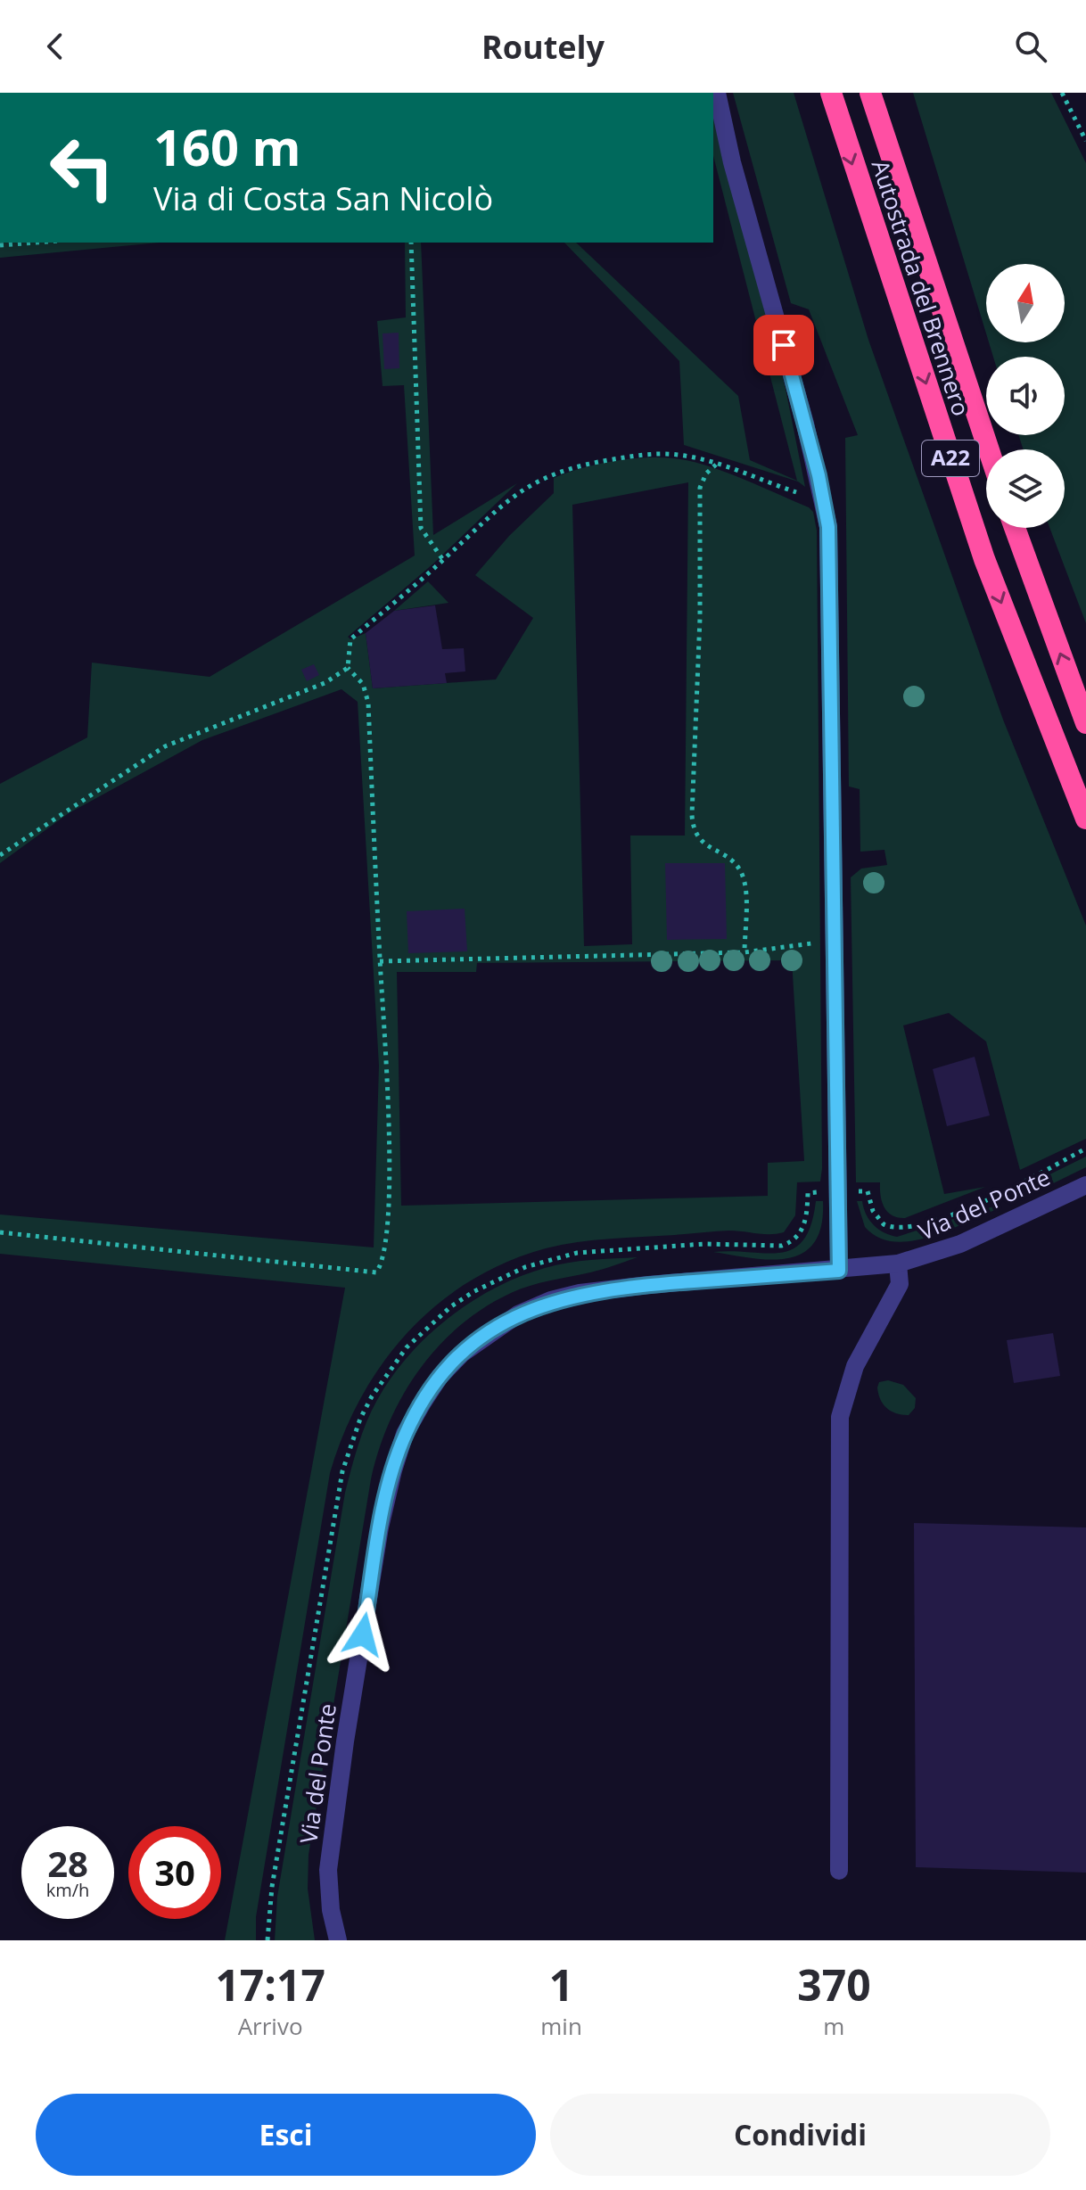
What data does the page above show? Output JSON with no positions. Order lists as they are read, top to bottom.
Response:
{
  "streets": {
    "highway": ["Autostrada del Brennero", "A22"],
    "street": ["Via del Ponte"]
  },
  "north": "top",
  "page": {
    "header": "Routely",
    "turn": ["160 m", "Via di Costa San Nicolò"],
    "speed": "28 km/h",
    "limit": "30",
    "eta": [
      "17:17",
      "Arrivo",
      "1",
      "min",
      "370",
      "m"
    ],
    "buttons": ["Esci", "Condividi"]
  }
}
